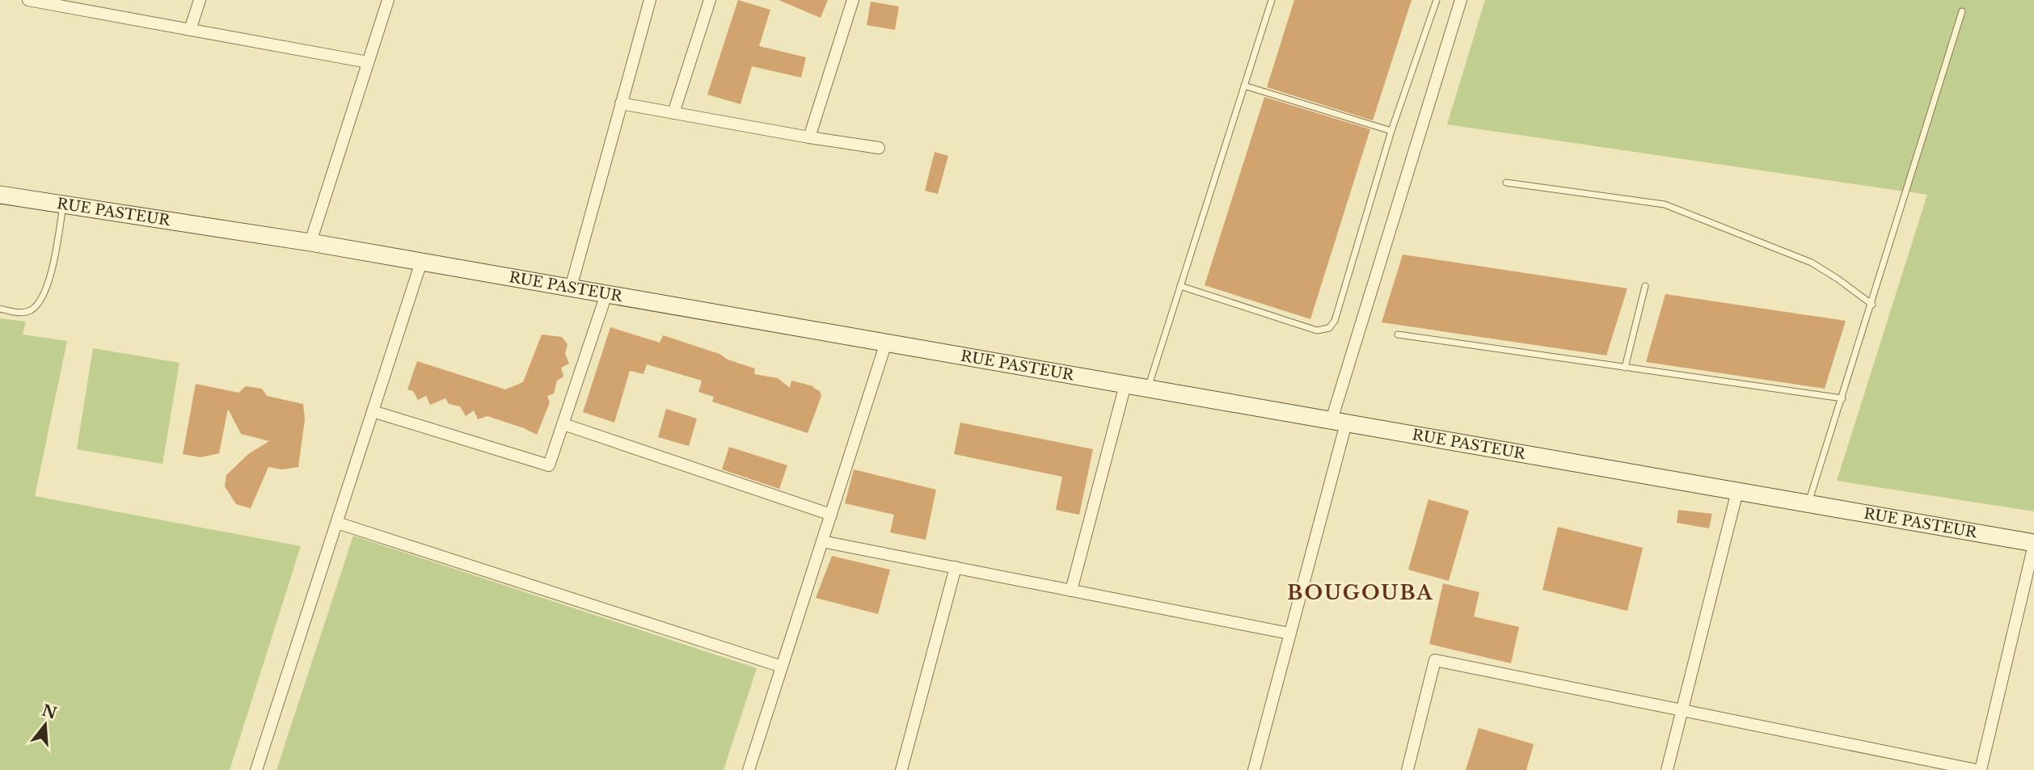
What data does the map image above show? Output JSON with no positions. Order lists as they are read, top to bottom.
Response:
{
  "streets": {
    "main road": ["RUE PASTEUR"]
  },
  "districts": ["BOUGOUBA"],
  "north": "top"
}
